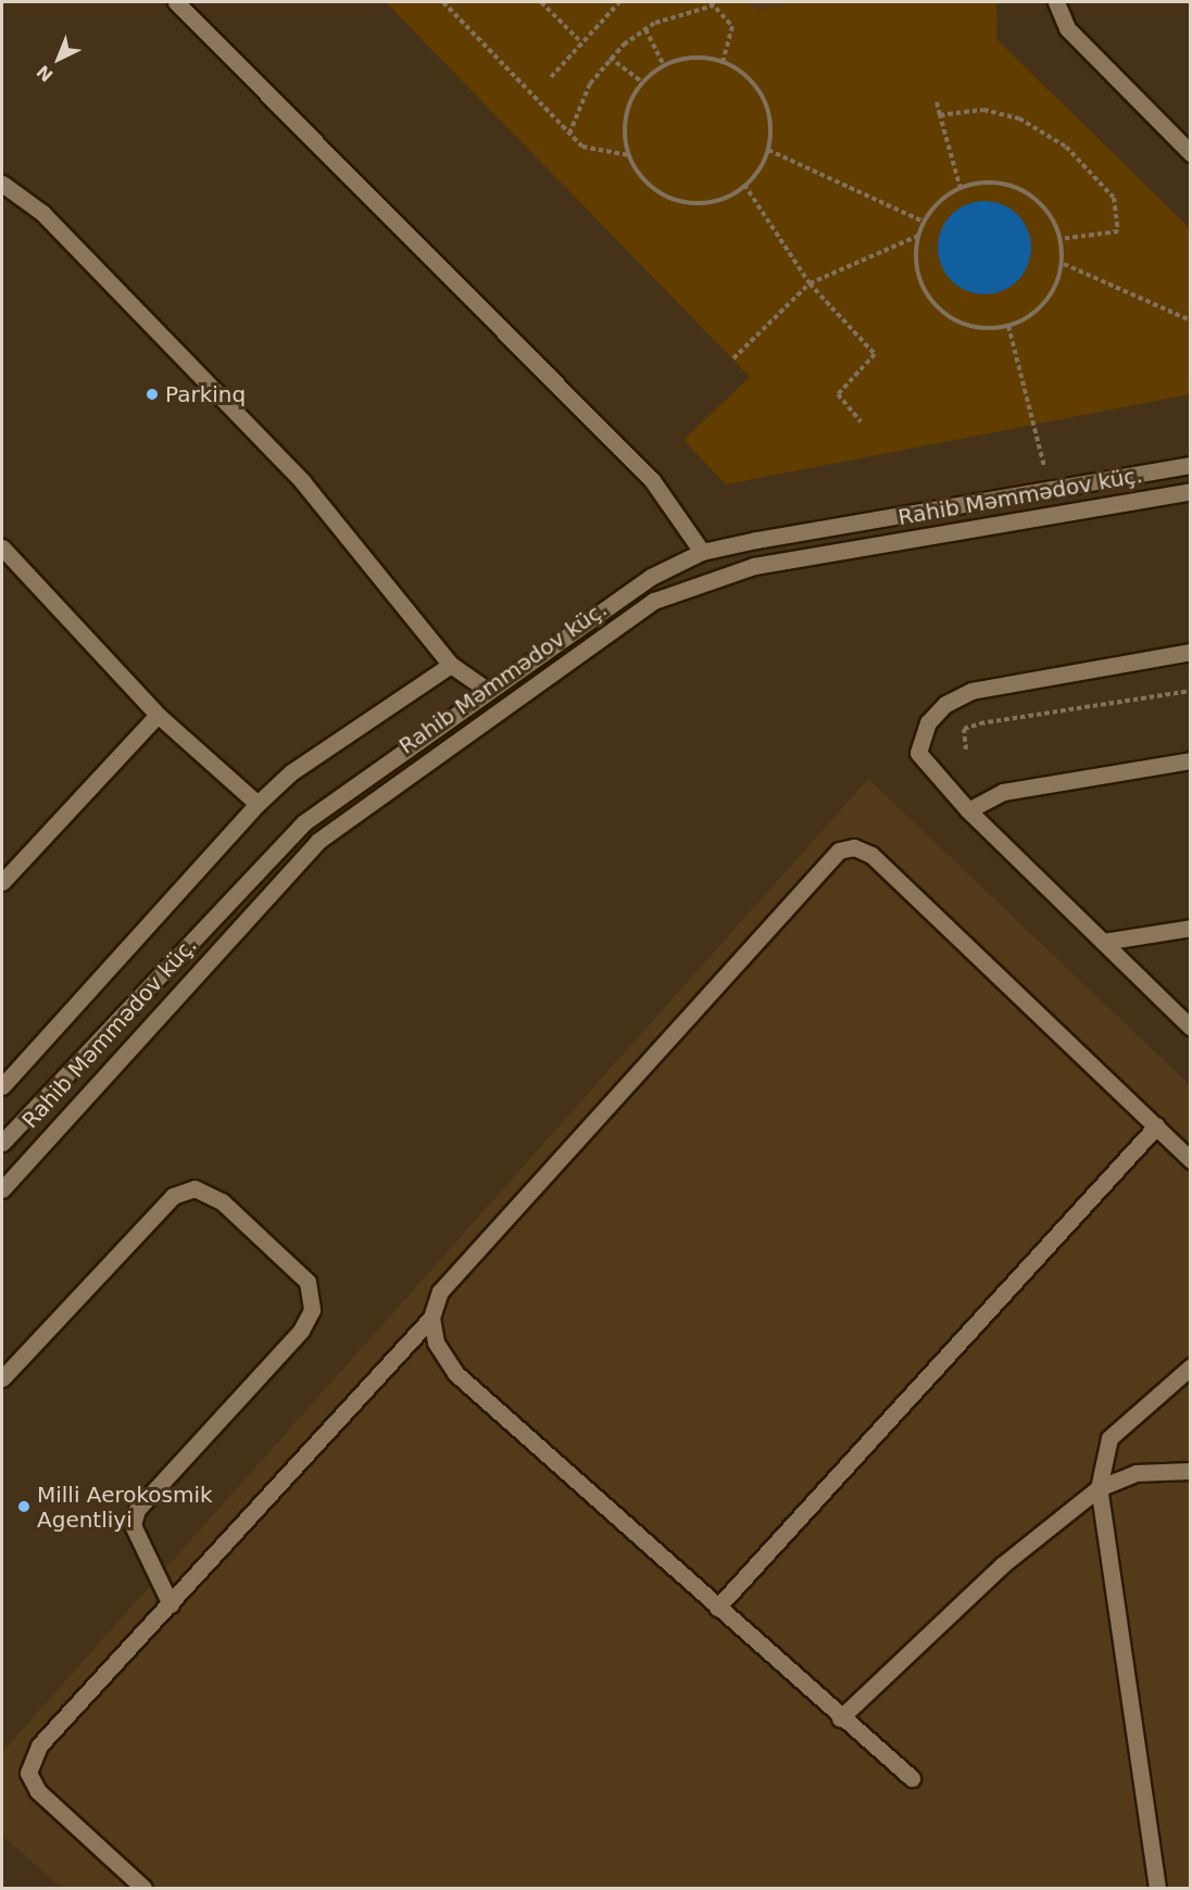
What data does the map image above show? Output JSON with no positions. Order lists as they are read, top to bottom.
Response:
{
  "streets": {
    "main road": ["Rahib Məmmədov küç."]
  },
  "places": ["Parkinq", "Milli Aerokosmik Agentliyi"],
  "north": "bottom left"
}
